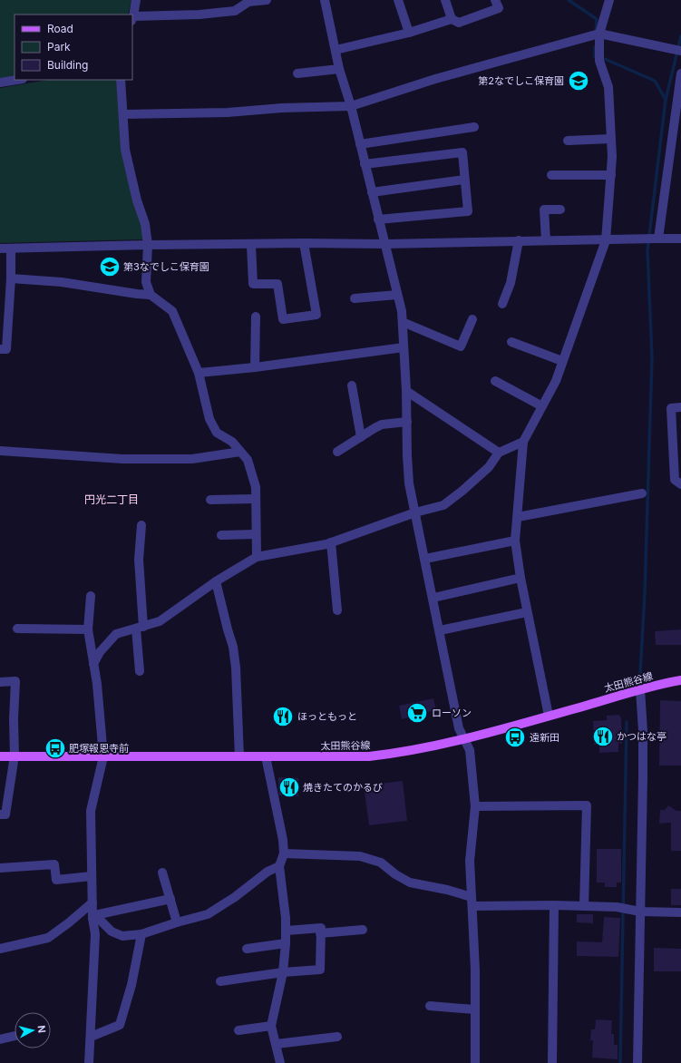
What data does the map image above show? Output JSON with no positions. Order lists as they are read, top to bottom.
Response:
{
  "streets": {
    "main road": ["太田熊谷線"]
  },
  "districts": ["円光二丁目"],
  "places": {
    "school or university": ["第2なでしこ保育園", "第3なでしこ保育園"],
    "supermarket": ["ローソン"],
    "restaurant": ["ほっともっと", "かつはな亭", "焼きたてのかるび"],
    "bus stop": ["遠新田", "肥塚報恩寺前"]
  },
  "legend": ["Road", "Park", "Building"],
  "north": "right"
}
